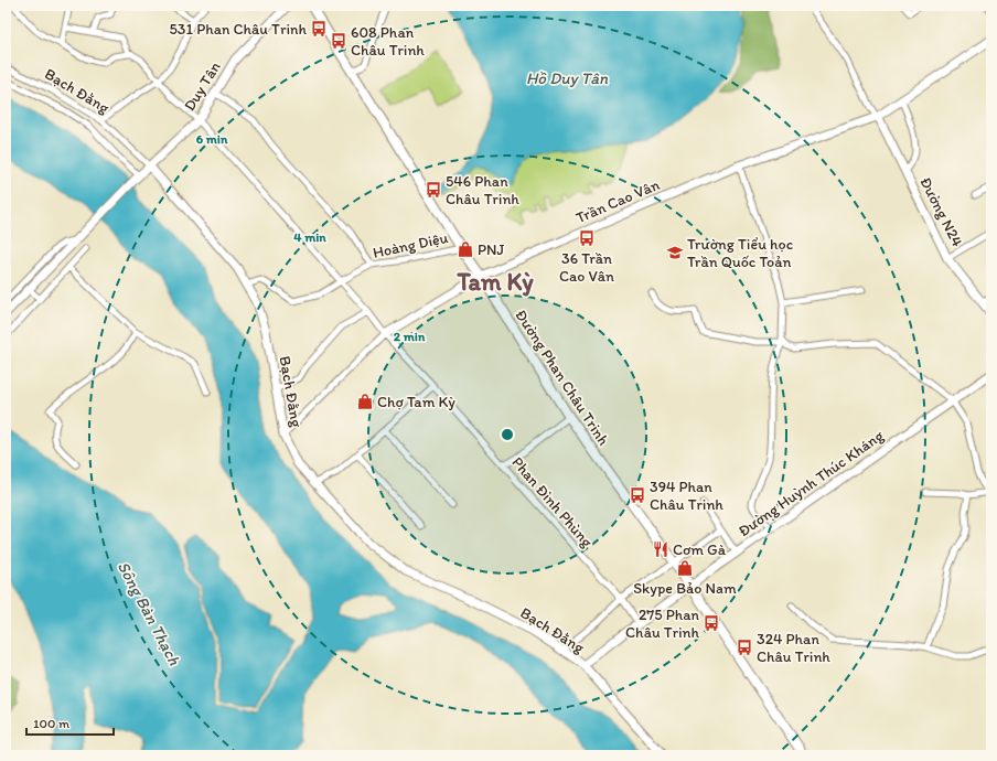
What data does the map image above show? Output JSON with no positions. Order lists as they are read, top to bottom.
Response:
{
  "streets": {
    "main road": ["Đường Phan Châu Trinh"],
    "street": [
      "Duy Tân",
      "Bạch Đằng",
      "Trần Cao Vân",
      "Đường N24",
      "Hoàng Diệu",
      "Đường Huỳnh Thúc Kháng",
      "Phan Đình Phùng"
    ]
  },
  "crossings": [
    ["Duy Tân", "Bạch Đằng"],
    ["Duy Tân", "Phan Đình Phùng"],
    ["Bạch Đằng", "Trần Cao Vân"],
    ["Bạch Đằng", "Hoàng Diệu"],
    ["Bạch Đằng", "Đường Huỳnh Thúc Kháng"],
    ["Trần Cao Vân", "Đường N24"],
    ["Trần Cao Vân", "Đường Phan Châu Trinh"],
    ["Trần Cao Vân", "Phan Đình Phùng"],
    ["Hoàng Diệu", "Đường Phan Châu Trinh"],
    ["Hoàng Diệu", "Phan Đình Phùng"],
    ["Đường Phan Châu Trinh", "Đường Huỳnh Thúc Kháng"],
    ["Đường Huỳnh Thúc Kháng", "Phan Đình Phùng"]
  ],
  "districts": ["Tam Kỳ"],
  "water": ["Hồ Duy Tân", "Sông Bàn Thạch"],
  "places": {
    "bus stop": [
      "531 Phan Châu Trinh",
      "608 Phan Châu Trinh",
      "546 Phan Châu Trinh",
      "36 Trần Cao Vân",
      "394 Phan Châu Trinh",
      "275 Phan Châu Trinh",
      "324 Phan Châu Trinh"
    ],
    "shop": ["PNJ", "Chợ Tam Kỳ", "Skype Bảo Nam"],
    "school or university": ["Trường Tiểu học Trần Quốc Toản"],
    "restaurant": ["Cơm Gà"]
  },
  "scale_bar": "100 m",
  "rings": ["6 min", "4 min", "2 min"]
}
